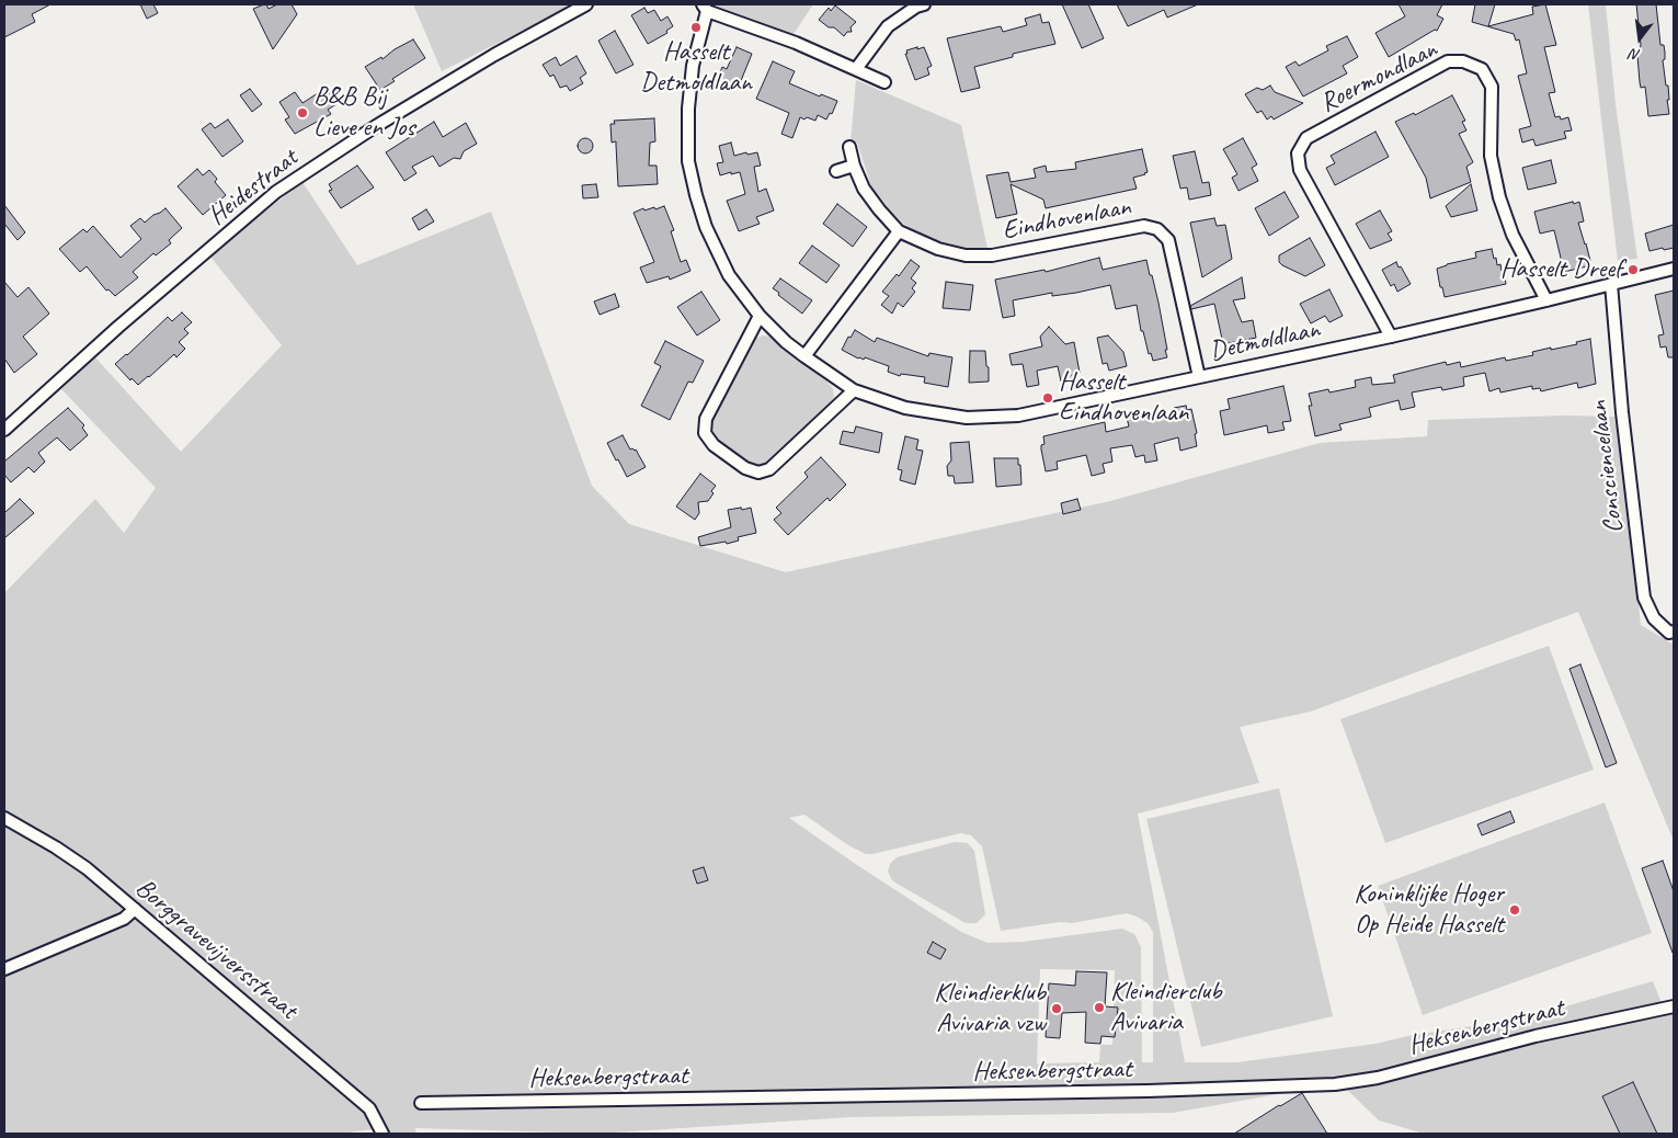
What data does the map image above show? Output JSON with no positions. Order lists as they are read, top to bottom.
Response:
{
  "streets": {
    "street": [
      "Roermondlaan",
      "Heidestraat",
      "Eindhovenlaan",
      "Detmoldlaan",
      "Consciencelaan",
      "Borggravevijversstraat",
      "Heksenbergstraat"
    ]
  },
  "crossings": [
    ["Roermondlaan", "Detmoldlaan"],
    ["Eindhovenlaan", "Detmoldlaan"],
    ["Detmoldlaan", "Consciencelaan"]
  ],
  "places": [
    "Hasselt Detmoldlaan",
    "B&B Bij Lieve en Jos",
    "Hasselt Dreef",
    "Hasselt Eindhovenlaan",
    "Koninklijke Hoger Op Heide Hasselt",
    "Kleindierclub Avivaria",
    "Kleindierklub Avivaria vzw"
  ],
  "north": "bottom"
}
